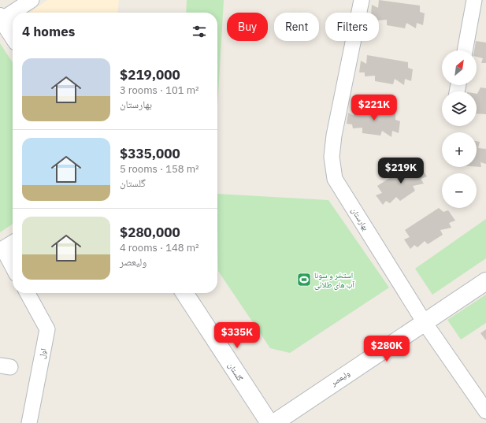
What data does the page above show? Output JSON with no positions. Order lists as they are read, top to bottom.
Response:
{
  "streets": {
    "main road": ["گلستان", "ولیعصر"],
    "street": ["بهارستان", "اول"]
  },
  "crossings": [
    ["بهارستان", "ولیعصر"]
  ],
  "places": {
    "sports": ["استخر و سونا آب های طلائی"]
  },
  "north": "top right",
  "page": {
    "chip": ["Buy", "Rent", "Filters"],
    "heading": "4 homes",
    "map_buttons": ["+", "−"],
    "list": [
      {
        "name": "$219,000",
        "note": "3 rooms · 101 m² · بهارستان"
      },
      {
        "name": "$335,000",
        "note": "5 rooms · 158 m² · گلستان"
      },
      {
        "name": "$280,000",
        "note": "4 rooms · 148 m² · ولیعصر"
      }
    ],
    "price": [
      "$221K",
      "$219K",
      "$335K",
      "$280K"
    ]
  }
}
